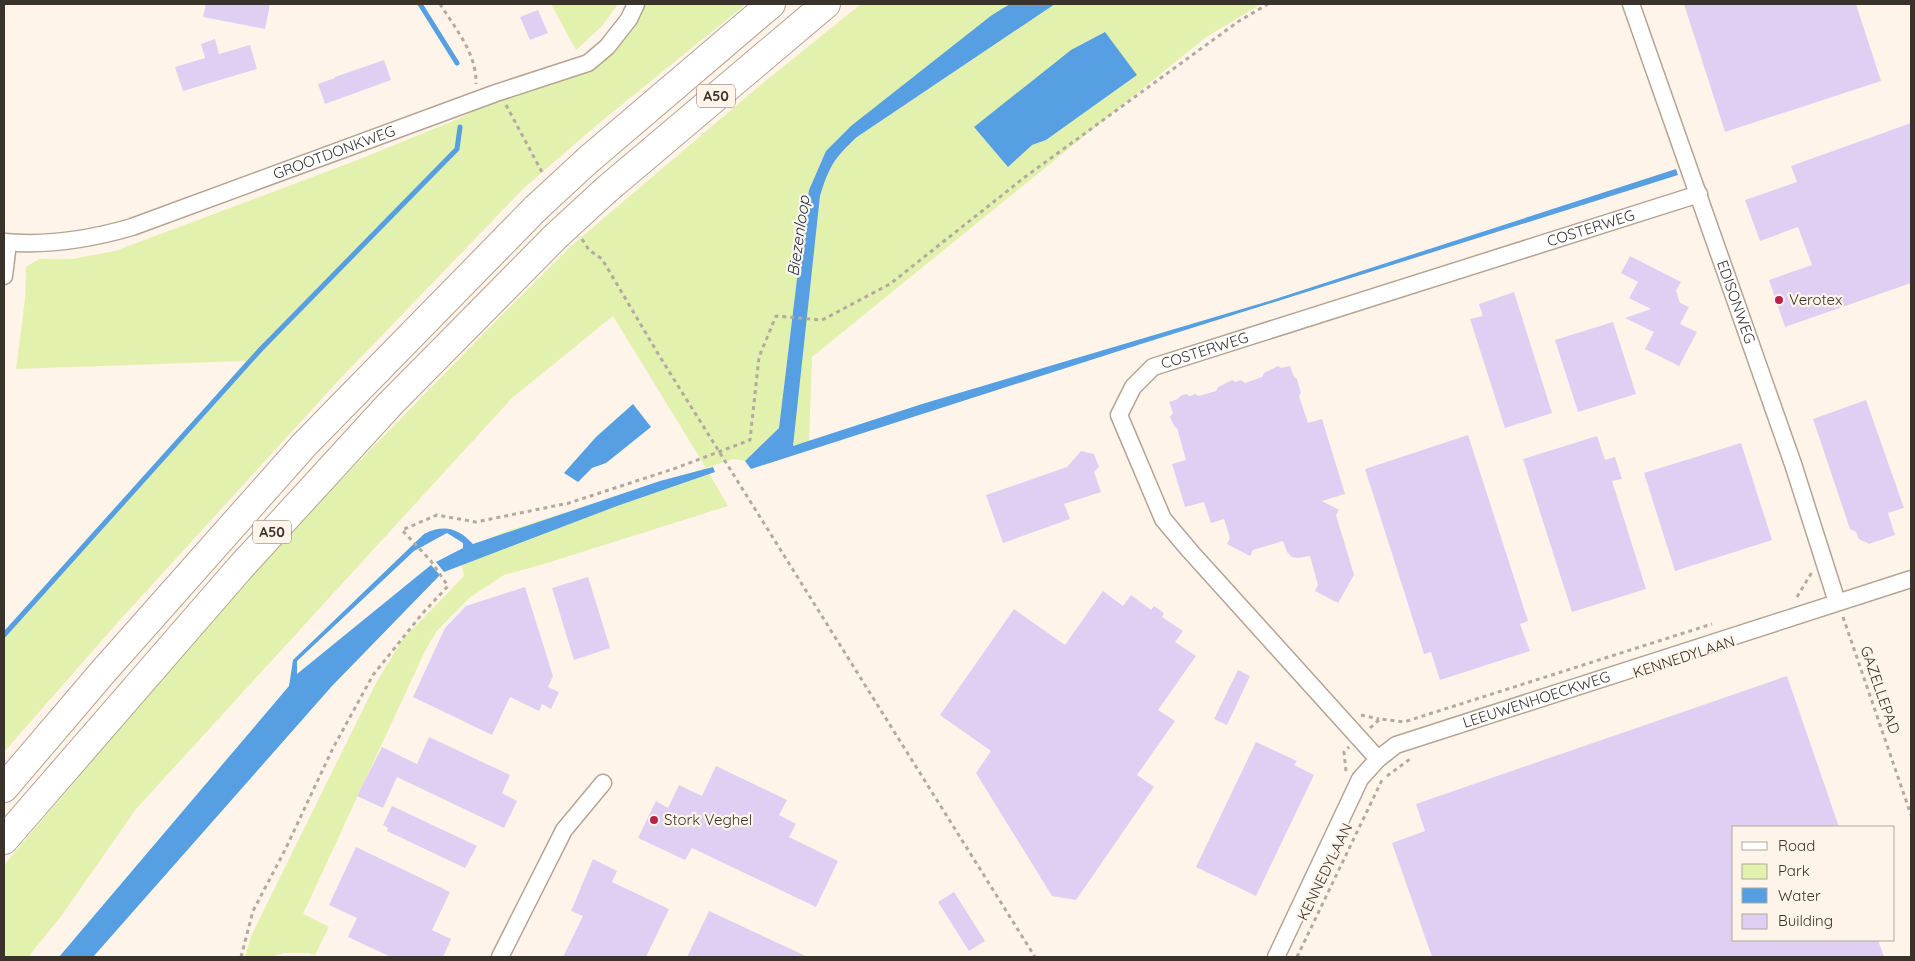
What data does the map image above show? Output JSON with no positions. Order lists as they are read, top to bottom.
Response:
{
  "streets": {
    "highway": ["A50"],
    "street": [
      "GROOTDONKWEG",
      "COSTERWEG",
      "EDISONWEG",
      "LEEUWENHOECKWEG"
    ],
    "path": ["KENNEDYLAAN", "GAZELLEPAD"]
  },
  "crossings": [
    ["COSTERWEG", "EDISONWEG"],
    ["COSTERWEG", "LEEUWENHOECKWEG"],
    ["EDISONWEG", "GAZELLEPAD"],
    ["EDISONWEG", "LEEUWENHOECKWEG"],
    ["GAZELLEPAD", "LEEUWENHOECKWEG"]
  ],
  "water": ["Biezenloop"],
  "places": ["Verotex", "Stork Veghel"],
  "legend": [
    "Road",
    "Park",
    "Water",
    "Building"
  ]
}
